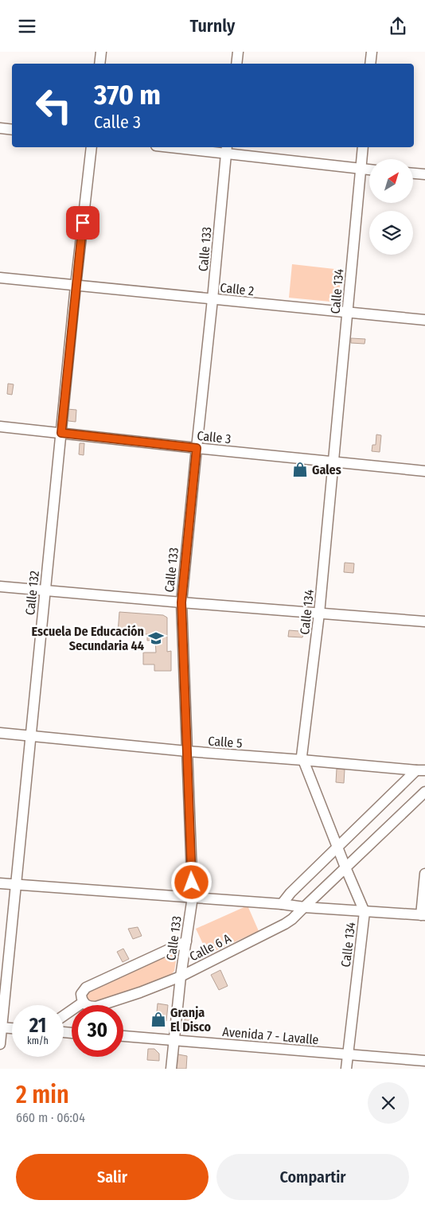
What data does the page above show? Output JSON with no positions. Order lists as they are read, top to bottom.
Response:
{
  "streets": {
    "street": [
      "Calle 133",
      "Calle 2",
      "Calle 134",
      "Calle 3",
      "Calle 132",
      "Calle 5",
      "Calle 6 A",
      "Avenida 7 - Lavalle"
    ]
  },
  "crossings": [
    ["Calle 133", "Calle 2"],
    ["Calle 133", "Calle 3"],
    ["Calle 133", "Calle 5"],
    ["Calle 133", "Calle 6 A"],
    ["Calle 133", "Avenida 7 - Lavalle"],
    ["Calle 2", "Calle 134"],
    ["Calle 2", "Calle 132"],
    ["Calle 134", "Calle 3"],
    ["Calle 134", "Calle 5"],
    ["Calle 134", "Calle 6 A"],
    ["Calle 134", "Avenida 7 - Lavalle"],
    ["Calle 3", "Calle 132"],
    ["Calle 132", "Calle 5"]
  ],
  "places": {
    "shop": ["Gales", "Granja El Disco"],
    "school or university": ["Escuela De Educación Secundaria 44"]
  },
  "north": "top right",
  "page": {
    "header": "Turnly",
    "turn": ["370 m", "Calle 3"],
    "speed": "21 km/h",
    "limit": "30",
    "heading": ["2 min", "660 m · 06:04"],
    "buttons": ["Salir", "Compartir"]
  }
}
